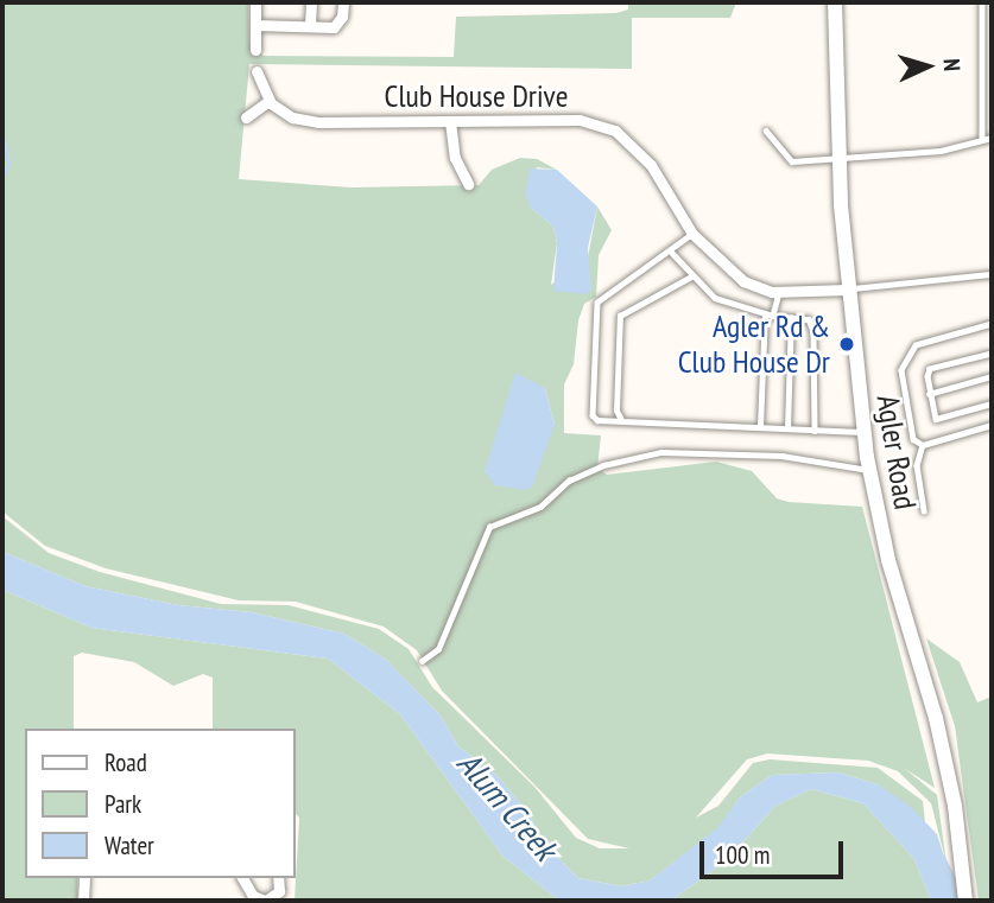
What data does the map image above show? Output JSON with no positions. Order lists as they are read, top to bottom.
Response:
{
  "streets": {
    "main road": ["Agler Road"],
    "street": ["Club House Drive"]
  },
  "crossings": [
    ["Club House Drive", "Agler Road"]
  ],
  "water": ["Alum Creek"],
  "places": ["Agler Rd & Club House Dr"],
  "legend": ["Road", "Park", "Water"],
  "scale_bar": "100 m",
  "north": "right"
}
